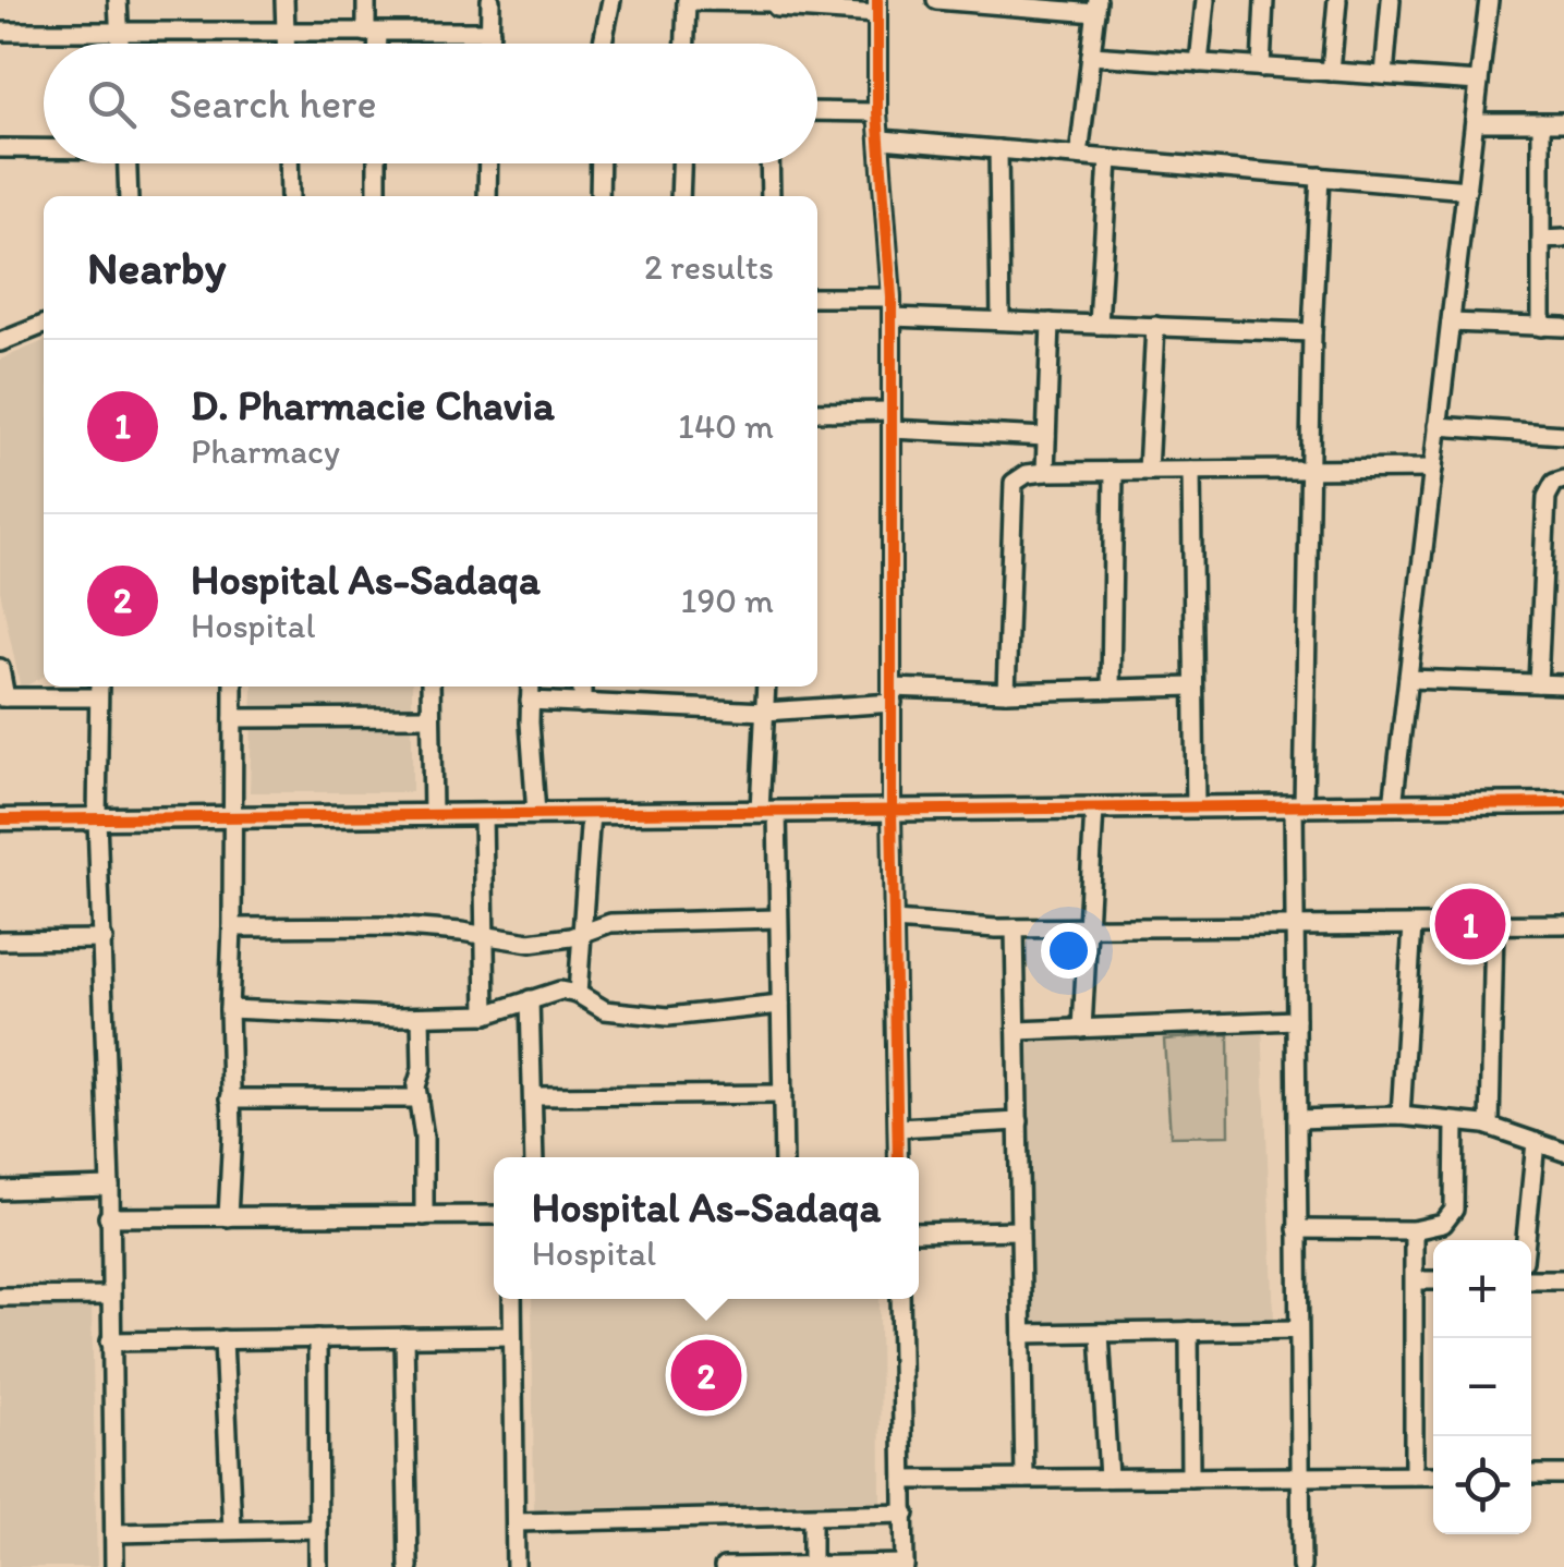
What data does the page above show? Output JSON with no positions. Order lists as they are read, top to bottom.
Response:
{
  "page": {
    "search": "Search here",
    "heading": ["Nearby", "2 results"],
    "list": [
      {
        "mark": "1",
        "name": "D. Pharmacie Chavia",
        "note": "Pharmacy",
        "value": "140 m"
      },
      {
        "mark": "2",
        "name": "Hospital As-Sadaqa",
        "note": "Hospital",
        "value": "190 m"
      }
    ],
    "pins": ["1", "2"],
    "popup": ["Hospital As-Sadaqa", "Hospital"],
    "map_buttons": ["+", "−"]
  }
}
